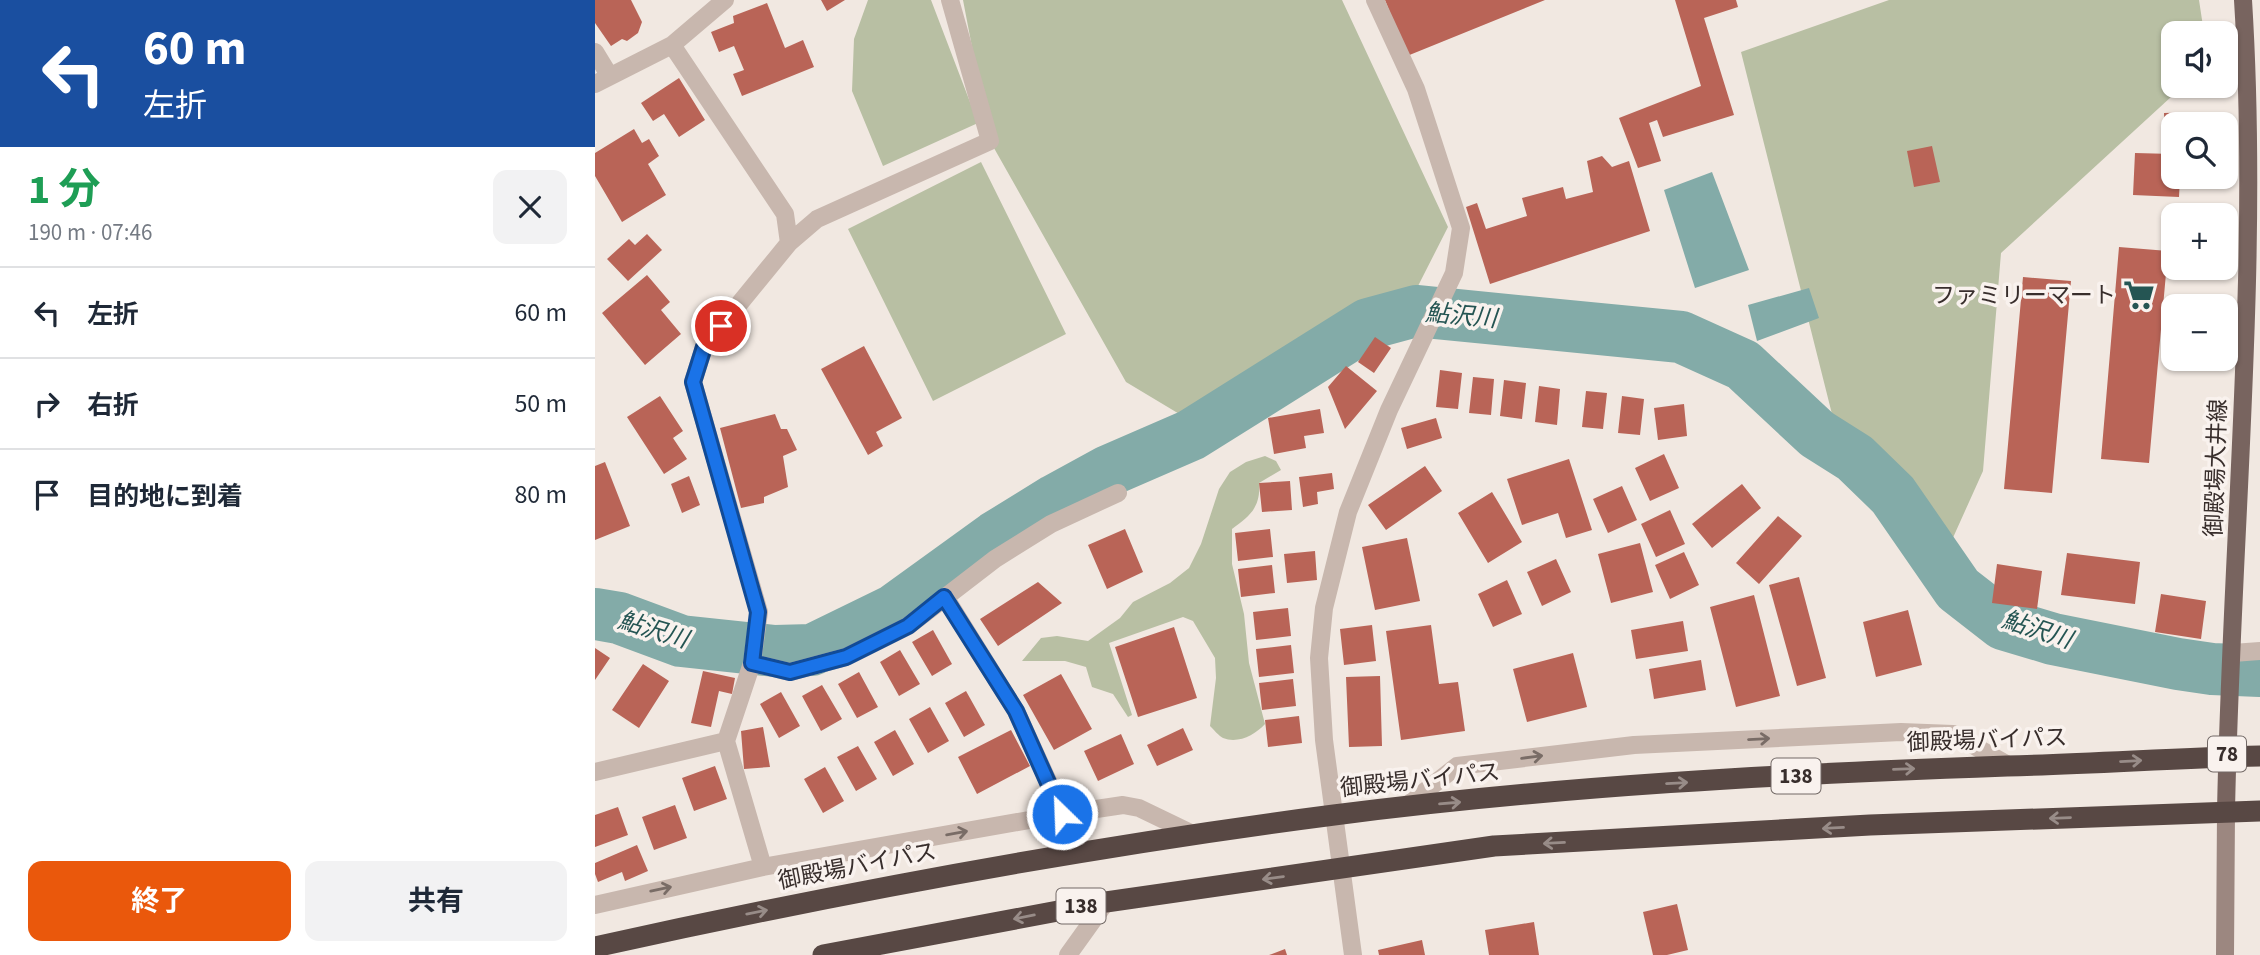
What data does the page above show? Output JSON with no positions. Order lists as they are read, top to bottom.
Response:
{
  "streets": {
    "highway": ["御殿場バイパス", "138"],
    "main road": ["御殿場大井線", "78"]
  },
  "crossings": [
    ["御殿場大井線", "御殿場バイパス"],
    ["御殿場大井線", "138"]
  ],
  "water": ["鮎沢川"],
  "places": {
    "supermarket": ["ファミリーマート"]
  },
  "page": {
    "turn": ["60 m", "左折"],
    "map_buttons": ["+", "−"],
    "heading": ["1 分", "190 m · 07:46"],
    "list": [
      {
        "name": "左折",
        "value": "60 m"
      },
      {
        "name": "右折",
        "value": "50 m"
      },
      {
        "name": "目的地に到着",
        "value": "80 m"
      }
    ],
    "buttons": ["終了", "共有"]
  }
}
